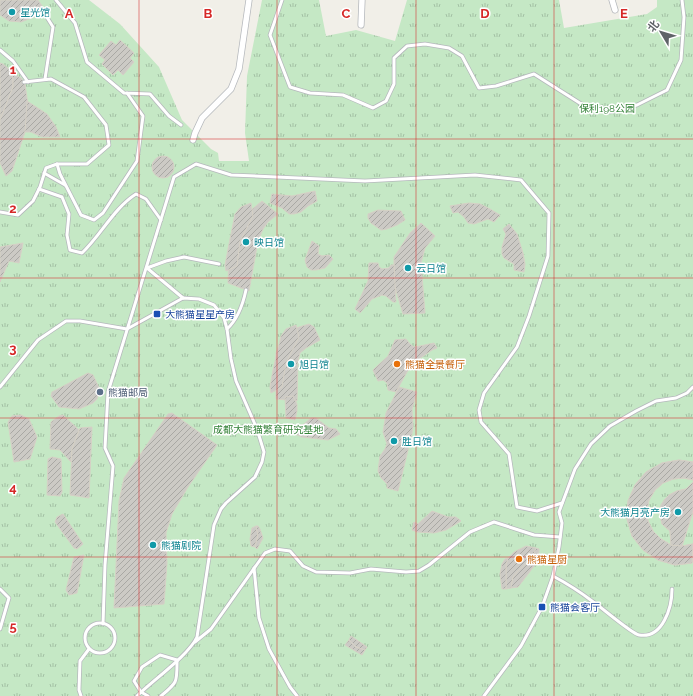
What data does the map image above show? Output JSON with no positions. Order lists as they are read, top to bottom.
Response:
{
  "parks": ["保利198公园", "成都大熊猫繁育研究基地"],
  "places": {
    "other": [
      "星光馆",
      "映日馆",
      "云日馆",
      "旭日馆",
      "熊猫全景餐厅",
      "熊猫邮局",
      "胜日馆",
      "大熊猫月亮产房",
      "熊猫剧院",
      "熊猫星厨"
    ],
    "transit": ["大熊猫星星产房", "熊猫会客厅"]
  },
  "north": "top left",
  "grid": {
    "columns": [
      "A",
      "B",
      "C",
      "D",
      "E"
    ],
    "rows": [
      "1",
      "2",
      "3",
      "4",
      "5"
    ]
  }
}
